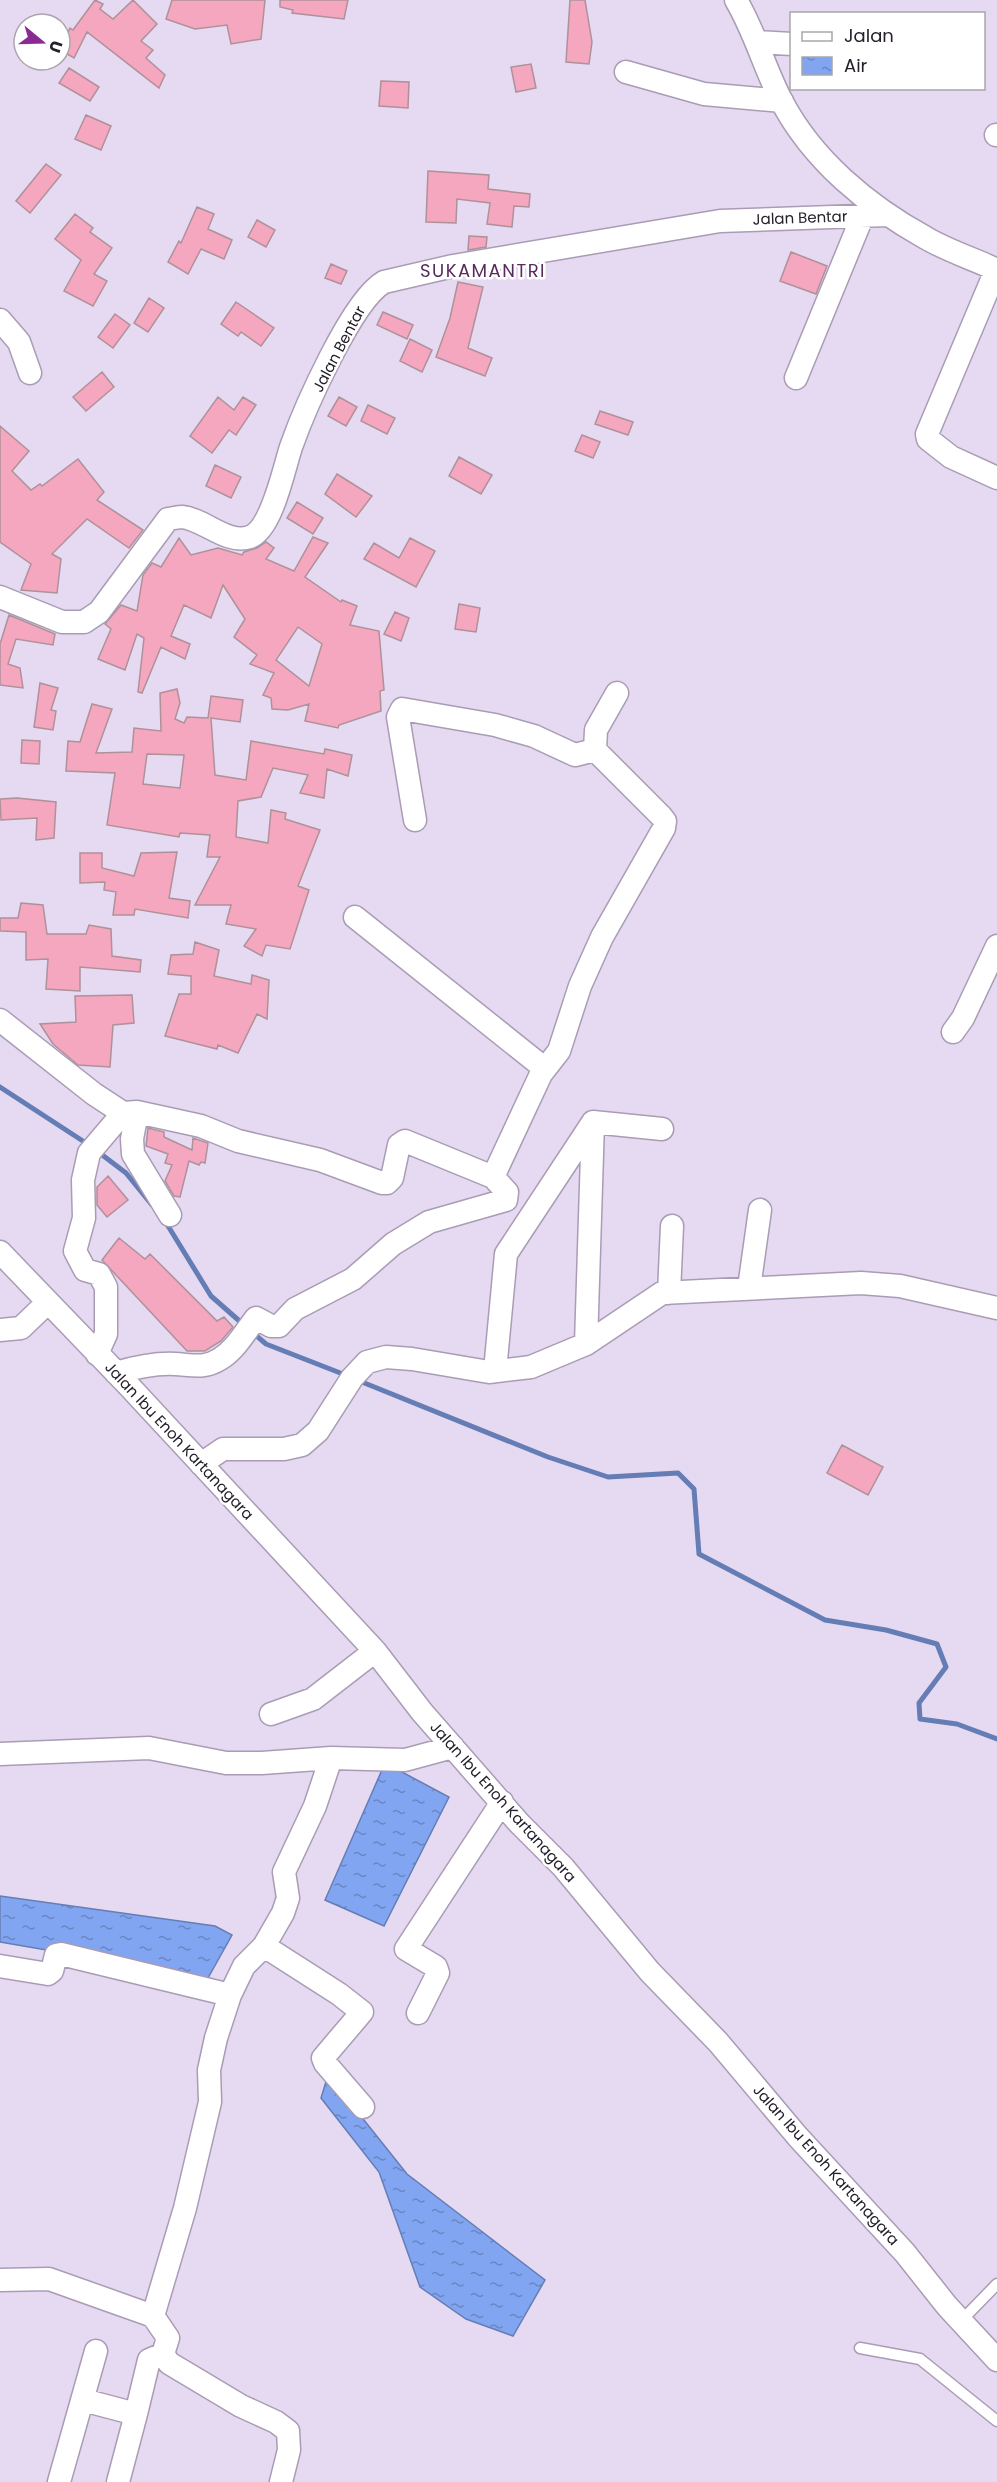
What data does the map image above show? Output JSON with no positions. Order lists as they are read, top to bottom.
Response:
{
  "streets": {
    "street": ["Jalan Bentar", "Jalan Ibu Enoh Kartanagara"]
  },
  "districts": ["SUKAMANTRI"],
  "legend": ["Jalan", "Air"],
  "north": "right"
}
